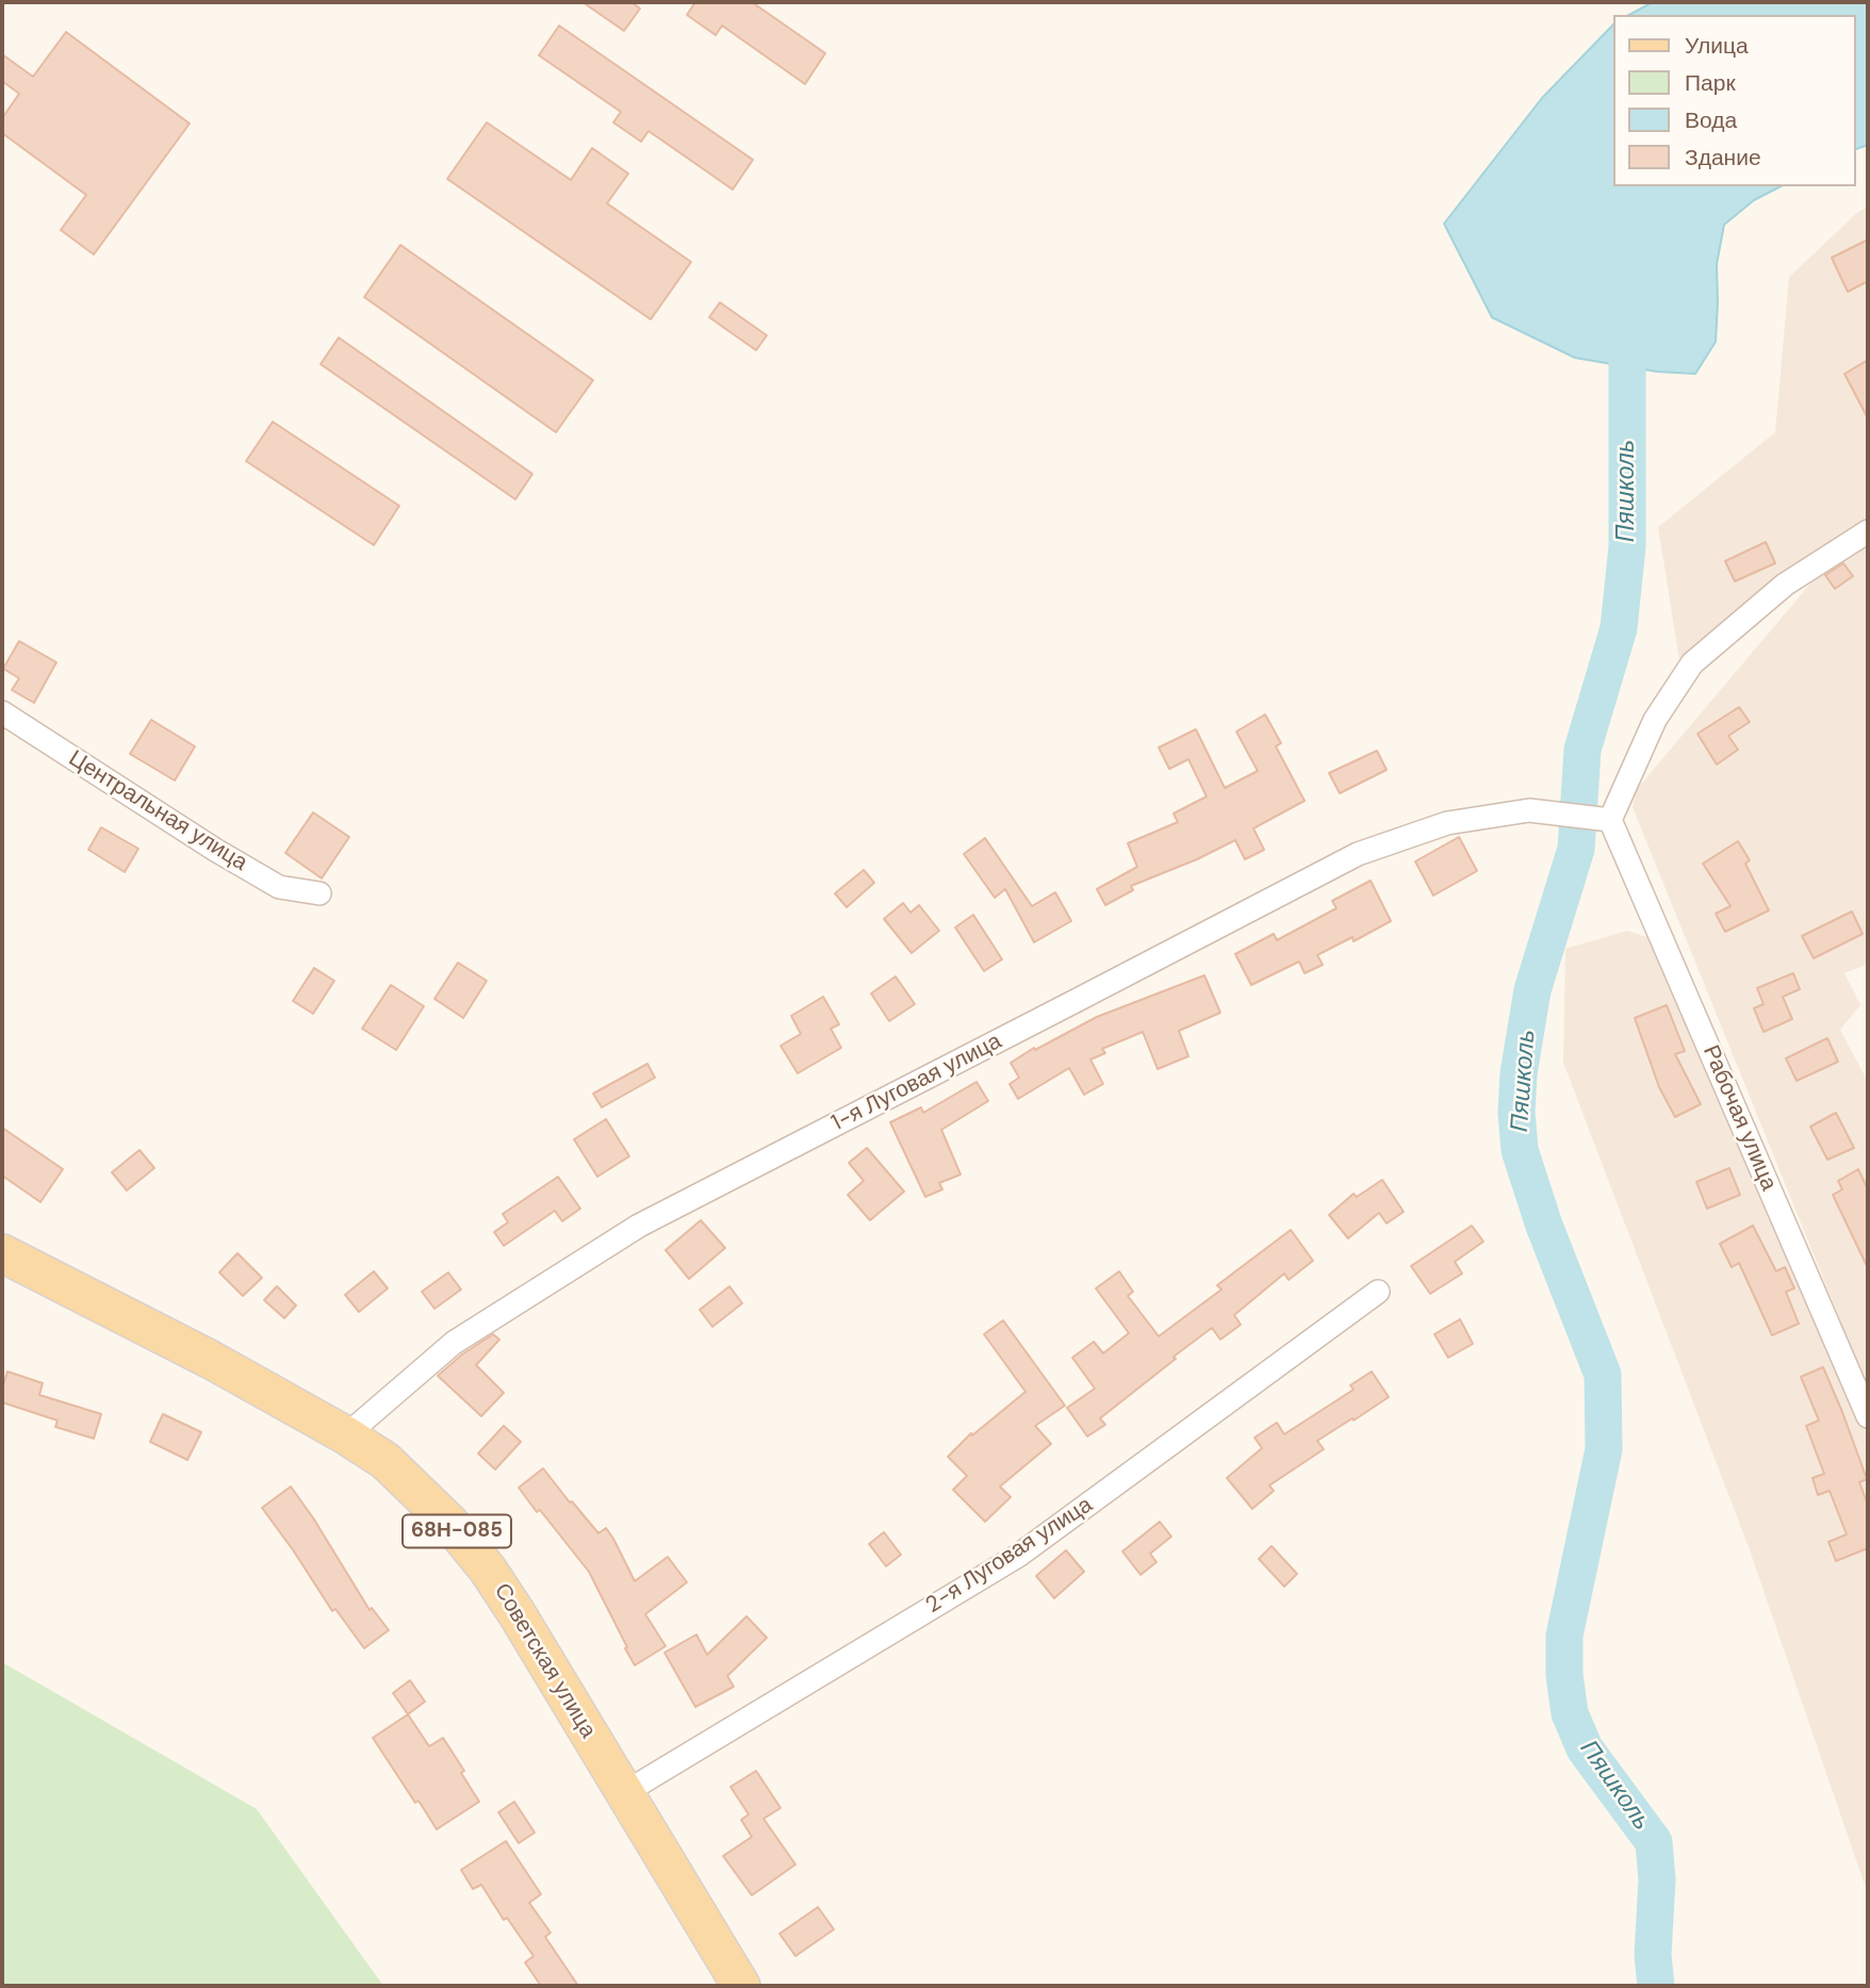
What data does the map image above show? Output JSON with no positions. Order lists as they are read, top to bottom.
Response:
{
  "streets": {
    "main road": ["68Н-085", "Советская улица"],
    "street": [
      "Центральная улица",
      "1-я Луговая улица",
      "Рабочая улица",
      "2-я Луговая улица"
    ]
  },
  "crossings": [
    ["1-я Луговая улица", "Рабочая улица"],
    ["1-я Луговая улица", "Советская улица"],
    ["2-я Луговая улица", "Советская улица"]
  ],
  "water": ["Пяшколь"],
  "legend": [
    "Улица",
    "Парк",
    "Вода",
    "Здание"
  ]
}
